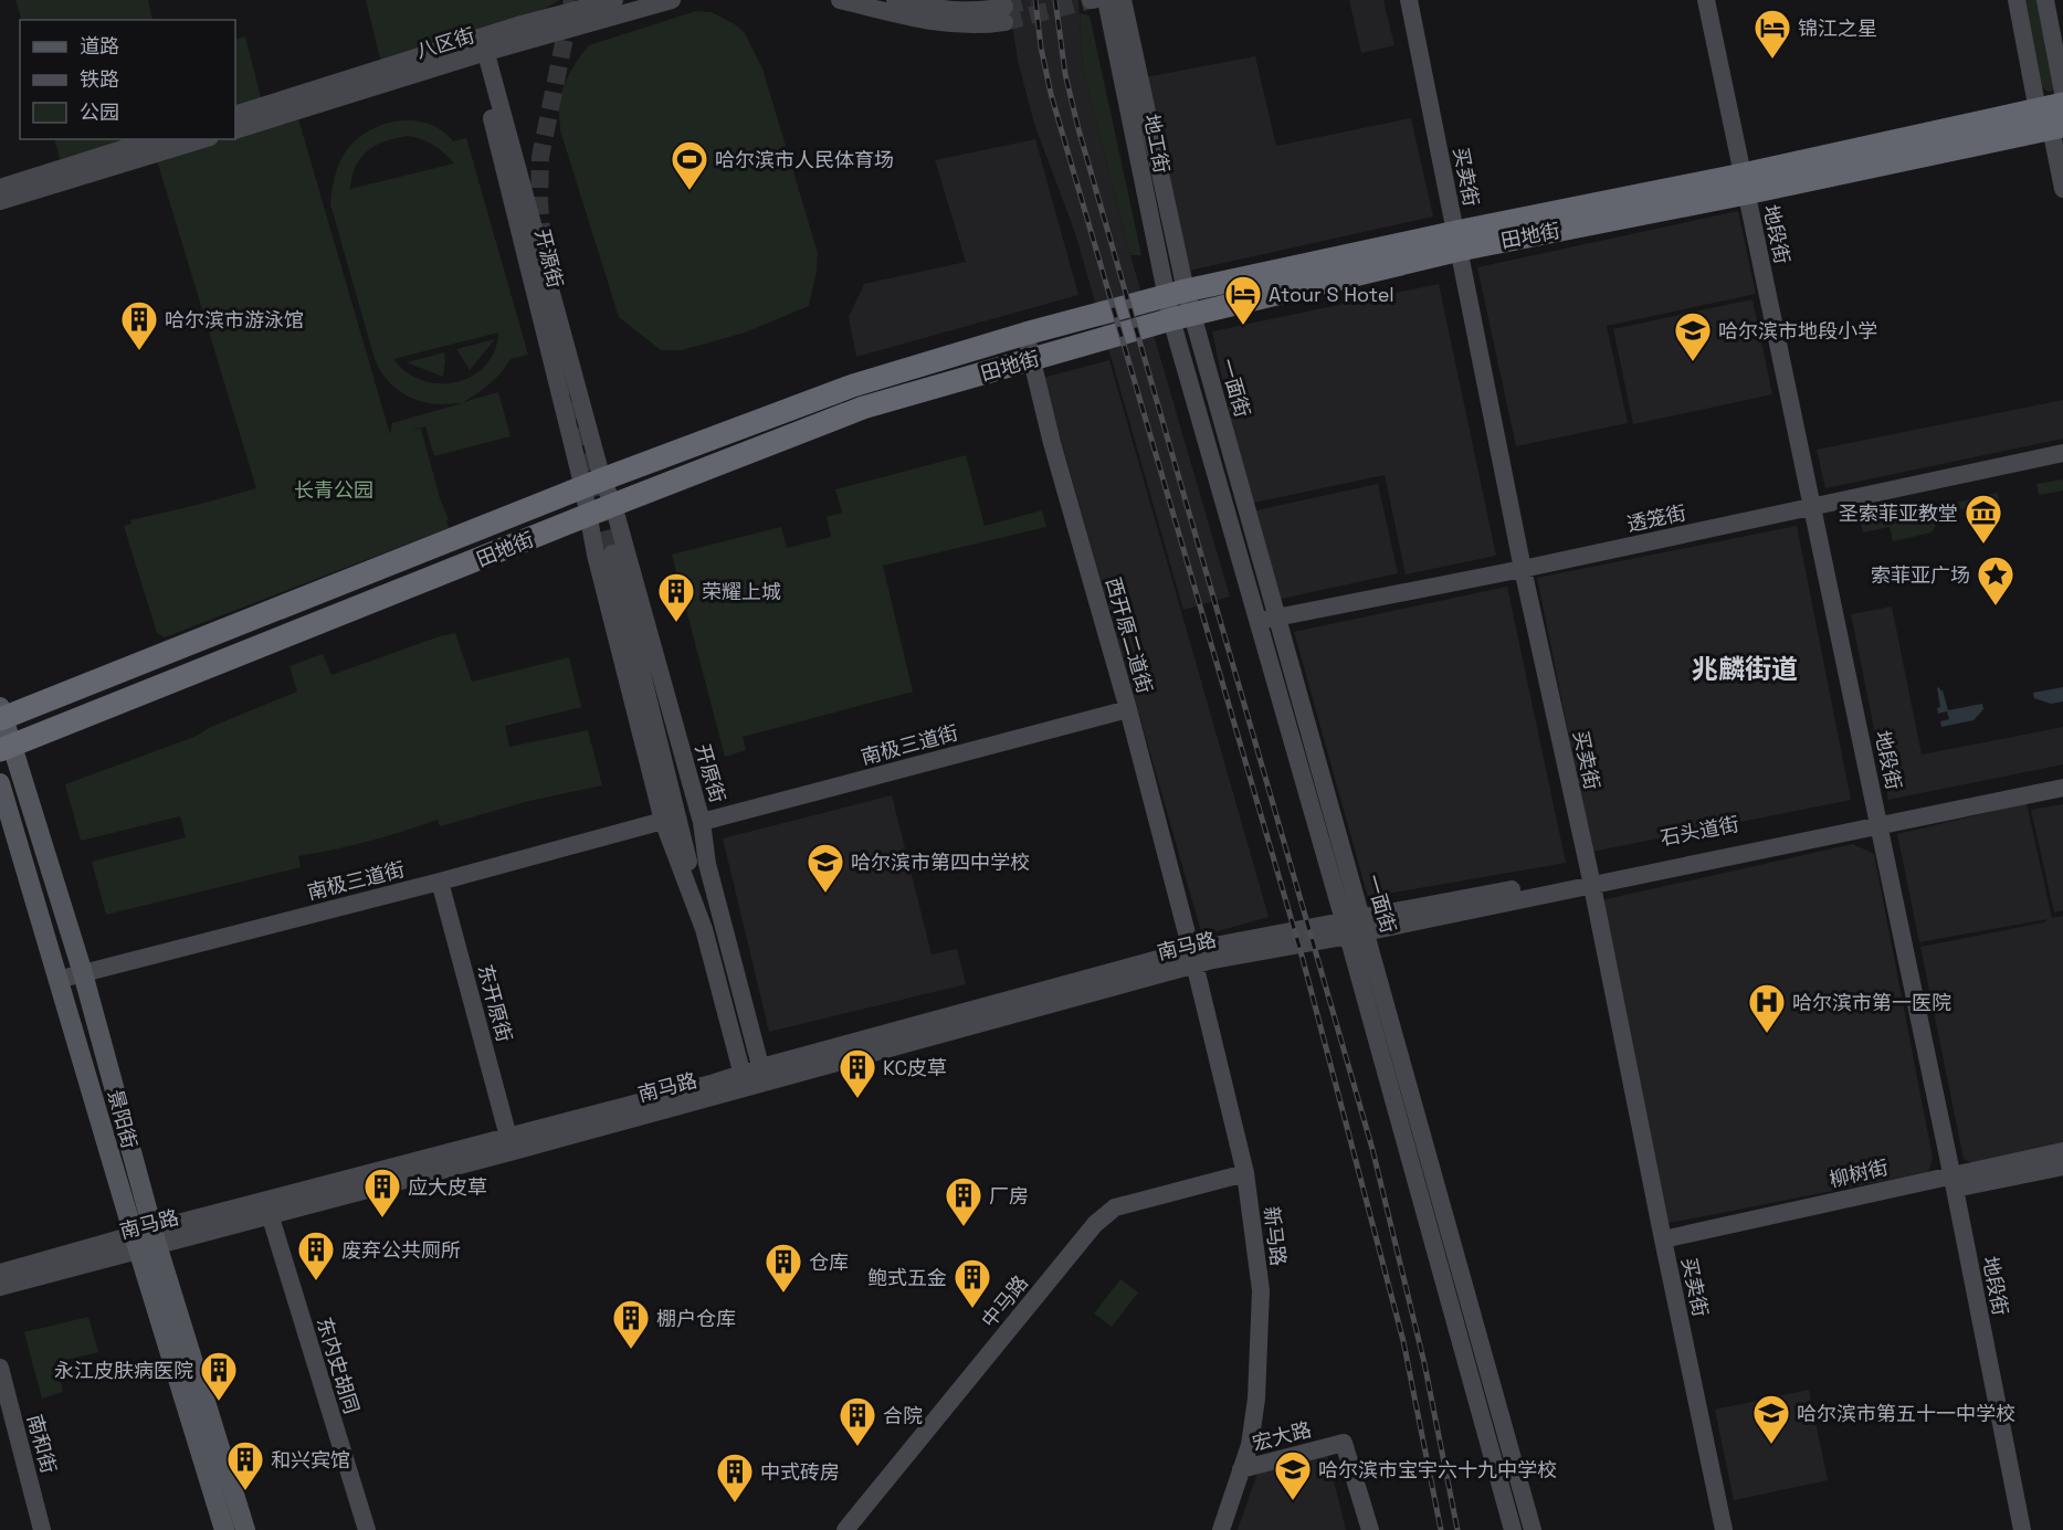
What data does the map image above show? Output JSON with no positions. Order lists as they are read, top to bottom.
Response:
{
  "streets": {
    "highway": ["田地街"],
    "main road": [
      "八区街",
      "地工街",
      "买卖街",
      "地段街",
      "开源街",
      "一面街",
      "透笼街",
      "西开原二道街",
      "南极三道街",
      "开原街",
      "石头道街",
      "南马路",
      "东开原街",
      "景阳街",
      "柳树街",
      "新马路",
      "中马路",
      "东内史胡同",
      "宏大路",
      "南和街"
    ]
  },
  "crossings": [
    ["八区街", "开源街"],
    ["地工街", "田地街"],
    ["地工街", "一面街"],
    ["买卖街", "田地街"],
    ["买卖街", "透笼街"],
    ["买卖街", "石头道街"],
    ["买卖街", "柳树街"],
    ["地段街", "田地街"],
    ["地段街", "透笼街"],
    ["地段街", "石头道街"],
    ["地段街", "柳树街"],
    ["田地街", "开源街"],
    ["田地街", "一面街"],
    ["田地街", "西开原二道街"],
    ["田地街", "开原街"],
    ["田地街", "景阳街"],
    ["开源街", "开原街"],
    ["一面街", "透笼街"],
    ["一面街", "石头道街"],
    ["一面街", "南马路"],
    ["西开原二道街", "南极三道街"],
    ["西开原二道街", "南马路"],
    ["西开原二道街", "新马路"],
    ["南极三道街", "开原街"],
    ["南极三道街", "东开原街"],
    ["南极三道街", "景阳街"],
    ["开原街", "南马路"],
    ["石头道街", "南马路"],
    ["南马路", "东开原街"],
    ["南马路", "景阳街"],
    ["南马路", "新马路"],
    ["南马路", "东内史胡同"],
    ["新马路", "中马路"],
    ["新马路", "宏大路"]
  ],
  "districts": ["兆麟街道"],
  "parks": ["长青公园"],
  "places": {
    "hotel": ["锦江之星", "Atour S Hotel"],
    "sports": ["哈尔滨市人民体育场"],
    "building": [
      "哈尔滨市游泳馆",
      "荣耀上城",
      "KC皮草",
      "应大皮草",
      "厂房",
      "废弃公共厕所",
      "仓库",
      "鲍式五金",
      "棚户仓库",
      "永江皮肤病医院",
      "合院",
      "和兴宾馆",
      "中式砖房"
    ],
    "school or university": [
      "哈尔滨市地段小学",
      "哈尔滨市第四中学校",
      "哈尔滨市第五十一中学校",
      "哈尔滨市宝宇六十九中学校"
    ],
    "museum": ["圣索菲亚教堂"],
    "place": ["索菲亚广场"],
    "hospital": ["哈尔滨市第一医院"]
  },
  "legend": ["道路", "铁路", "公园"]
}
